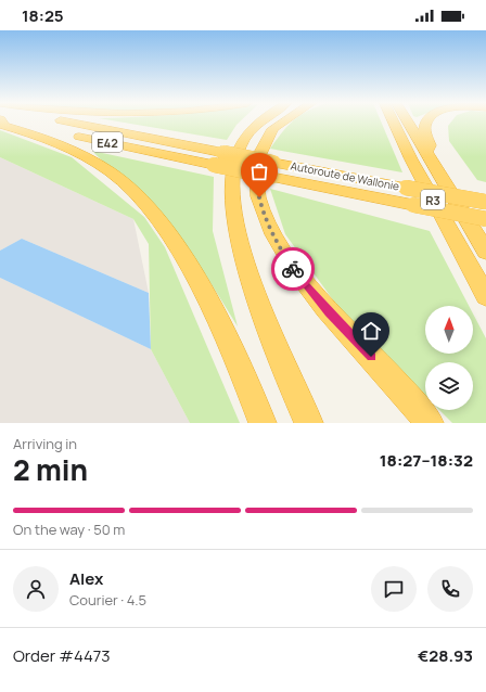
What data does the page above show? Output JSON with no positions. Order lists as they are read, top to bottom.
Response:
{
  "streets": {
    "highway": ["E42", "Autoroute de Wallonie", "R3"]
  },
  "north": "top",
  "page": {
    "status": "18:25",
    "heading": ["2 min", "Arriving in", "18:27–18:32"],
    "panel": [
      "Alex",
      "Courier · 4.5",
      "Order #4473",
      "€28.93"
    ],
    "bar": "On the way · 50 m"
  }
}
